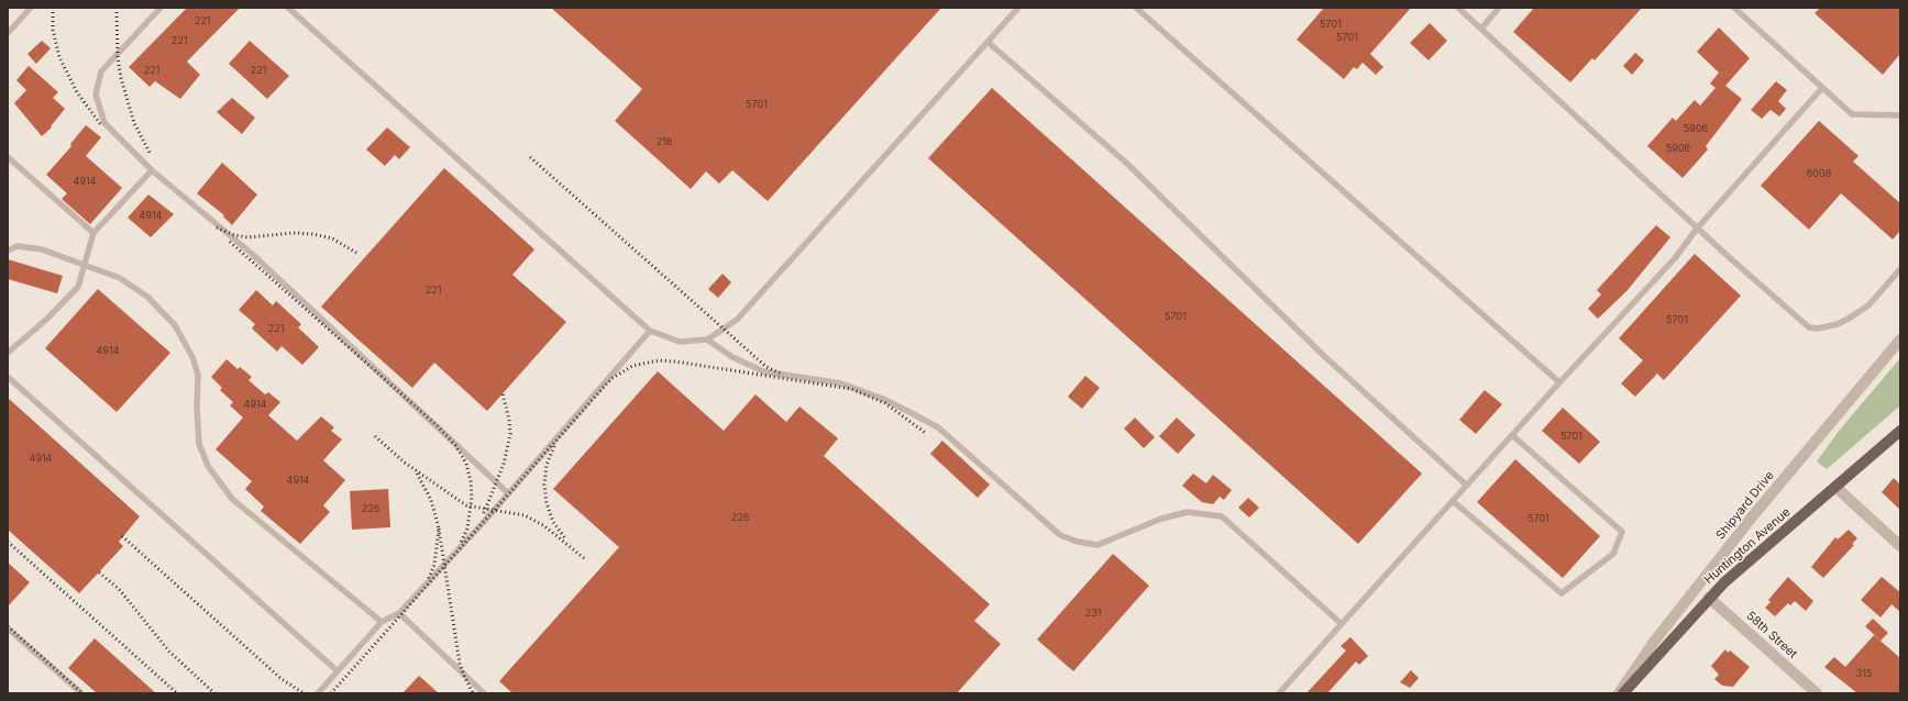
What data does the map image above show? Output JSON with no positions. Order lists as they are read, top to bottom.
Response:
{
  "streets": {
    "main road": ["Huntington Avenue"],
    "street": ["Shipyard Drive", "58th Street"]
  },
  "crossings": [
    ["Huntington Avenue", "58th Street"]
  ],
  "house_numbers": [
    "221",
    "5701",
    "5701",
    "221",
    "221",
    "221",
    "5701",
    "5906",
    "218",
    "5906",
    "6008",
    "4914",
    "4914",
    "221",
    "5701",
    "5701",
    "221",
    "4914",
    "4914",
    "5701",
    "4914",
    "4914",
    "226",
    "226",
    "5701",
    "231",
    "315"
  ]
}
